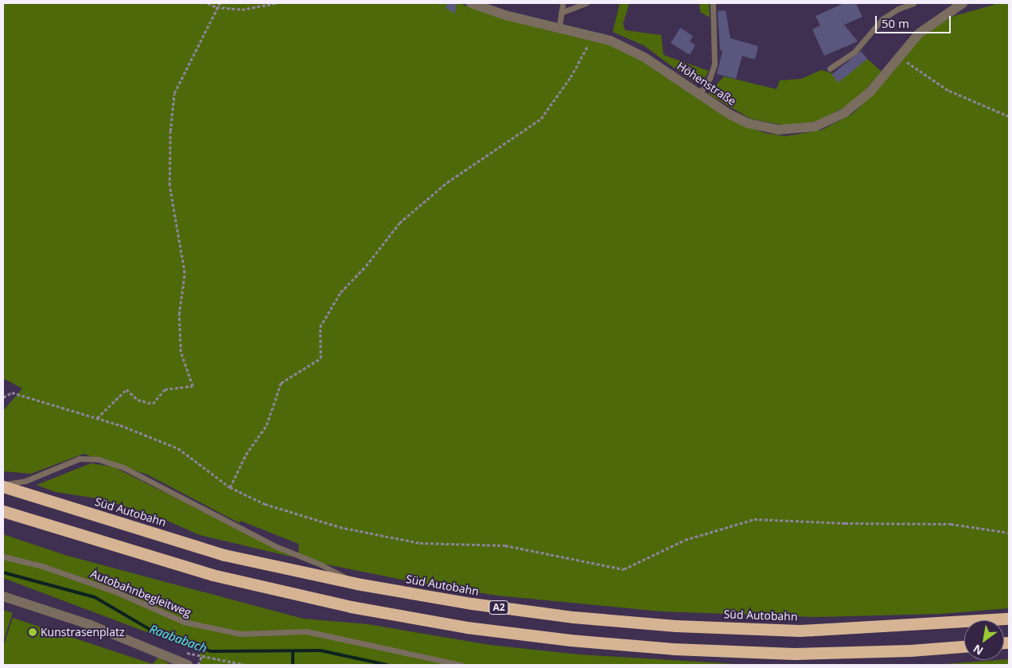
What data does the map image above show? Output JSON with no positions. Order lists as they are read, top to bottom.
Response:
{
  "streets": {
    "highway": ["Süd Autobahn", "A2"],
    "street": ["Höhenstraße"],
    "lane": ["Autobahnbegleitweg"]
  },
  "water": ["Raababach"],
  "places": ["Kunstrasenplatz"],
  "scale_bar": "50 m",
  "north": "bottom left"
}
